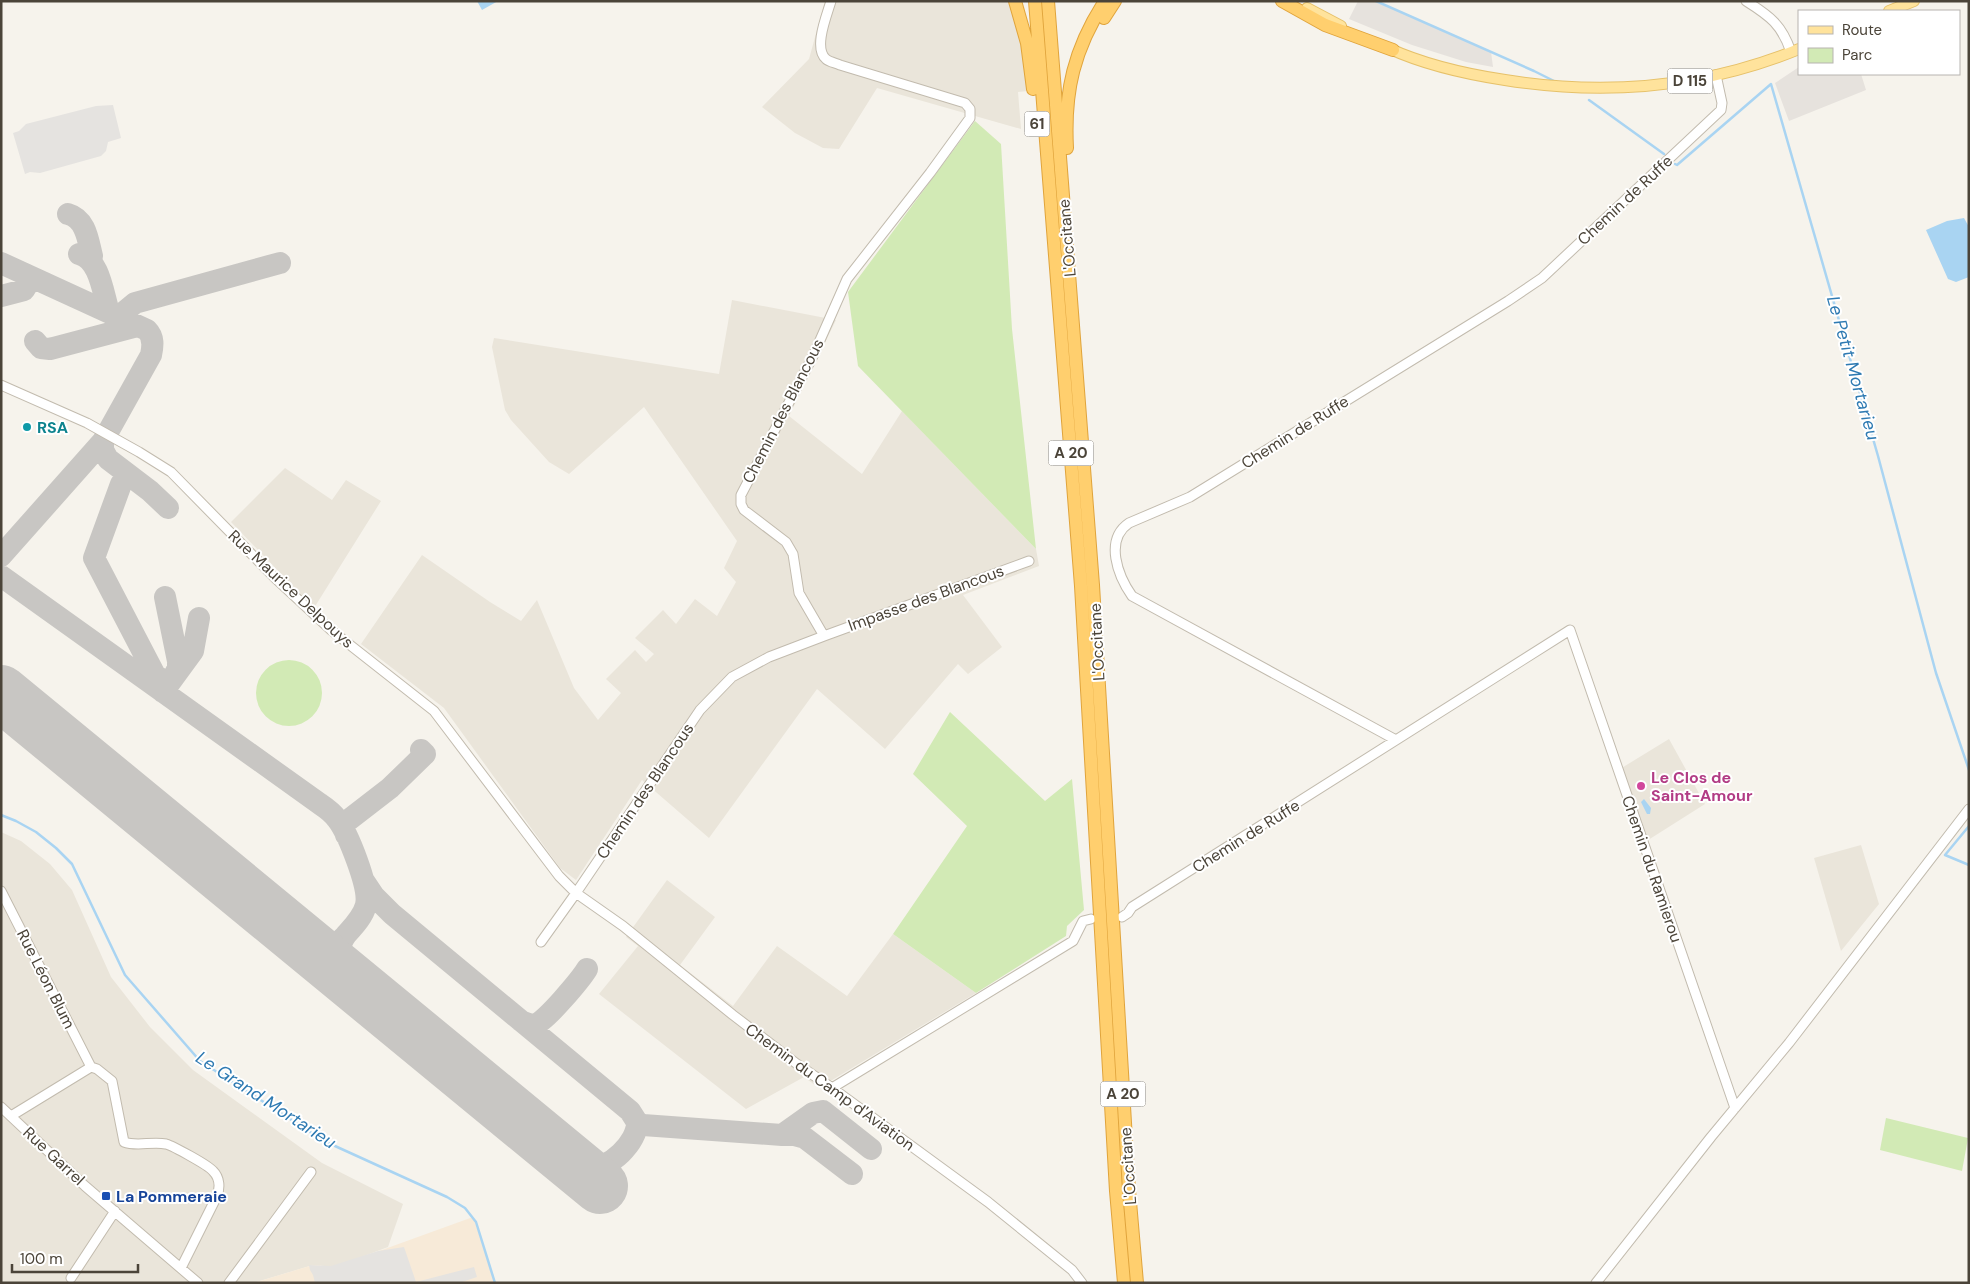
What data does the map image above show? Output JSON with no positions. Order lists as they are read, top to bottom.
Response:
{
  "streets": {
    "highway": ["61", "L'Occitane", "A 20"],
    "main road": ["D 115"],
    "street": [
      "Chemin de Ruffe",
      "Chemin des Blancous",
      "Rue Maurice Delpouys",
      "Impasse des Blancous",
      "Chemin du Ramierou",
      "Rue Léon Blum",
      "Chemin du Camp d'Aviation",
      "Rue Garrel"
    ]
  },
  "crossings": [
    ["D 115", "Chemin de Ruffe"],
    ["61", "L'Occitane"],
    ["Chemin de Ruffe", "Chemin du Ramierou"],
    ["Chemin des Blancous", "Rue Maurice Delpouys"],
    ["Chemin des Blancous", "Impasse des Blancous"],
    ["Chemin des Blancous", "Chemin du Camp d'Aviation"],
    ["Rue Maurice Delpouys", "Chemin du Camp d'Aviation"],
    ["Rue Léon Blum", "Rue Garrel"]
  ],
  "water": ["Le Petit Mortarieu", "Le Grand Mortarieu"],
  "places": {
    "other": ["RSA", "Le Clos de Saint-Amour"],
    "transit": ["La Pommeraie"]
  },
  "legend": ["Route", "Parc"],
  "scale_bar": "100 m"
}
